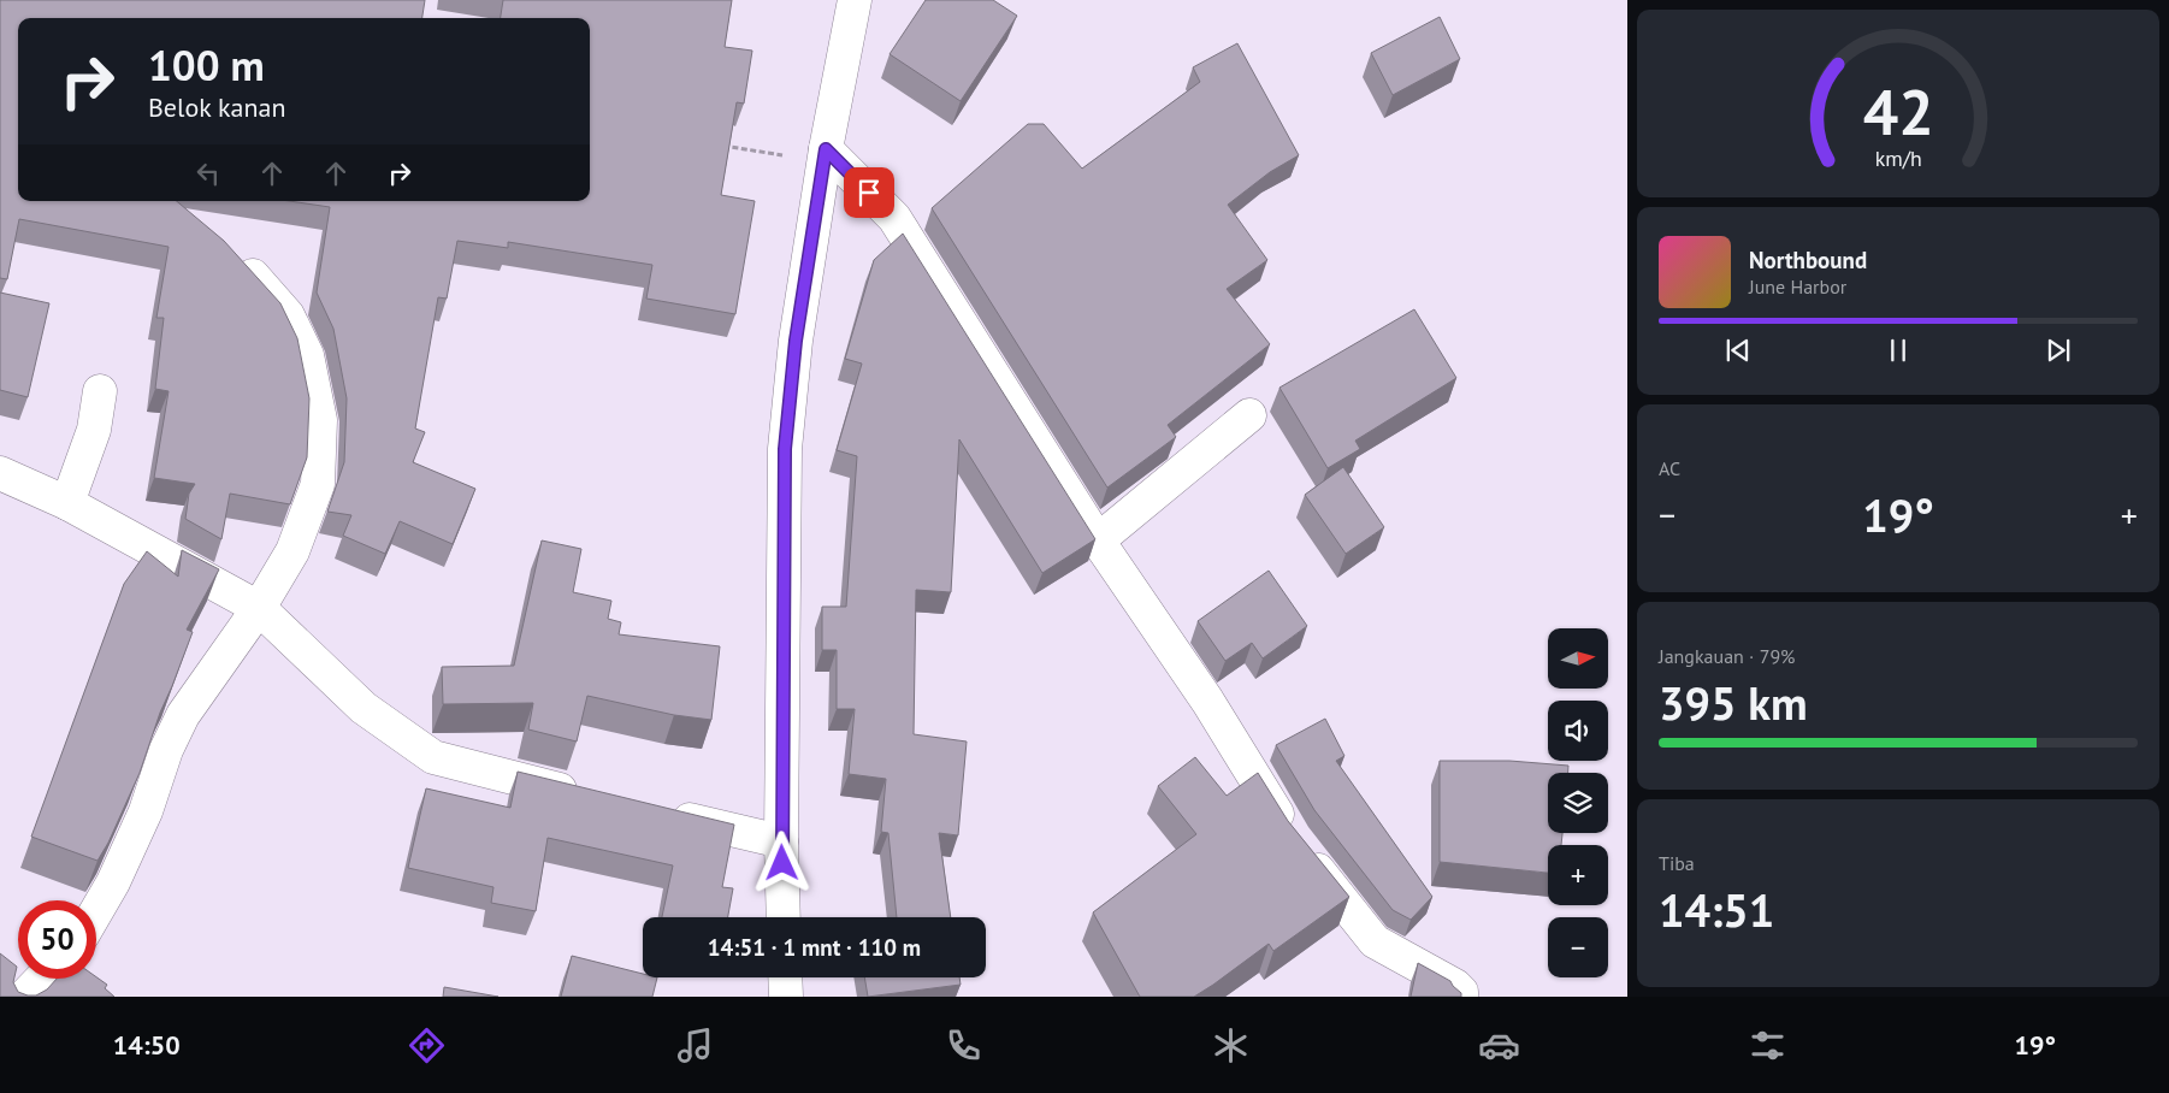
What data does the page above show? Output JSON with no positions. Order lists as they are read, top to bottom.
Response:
{
  "north": "right",
  "page": {
    "turn": ["100 m", "Belok kanan"],
    "song": ["Northbound", "June Harbor"],
    "tile": [
      "AC",
      ["Jangkauan · 79%", "395 km"],
      ["Tiba", "14:51"]
    ],
    "heat": ["−", "19°", "+"],
    "map_buttons": ["+", "−"],
    "limit": "50",
    "trip": "14:51 · 1 mnt · 110 m",
    "tabs": ["14:50", "19°"],
    "gauge": ["42", "km/h"]
  }
}
